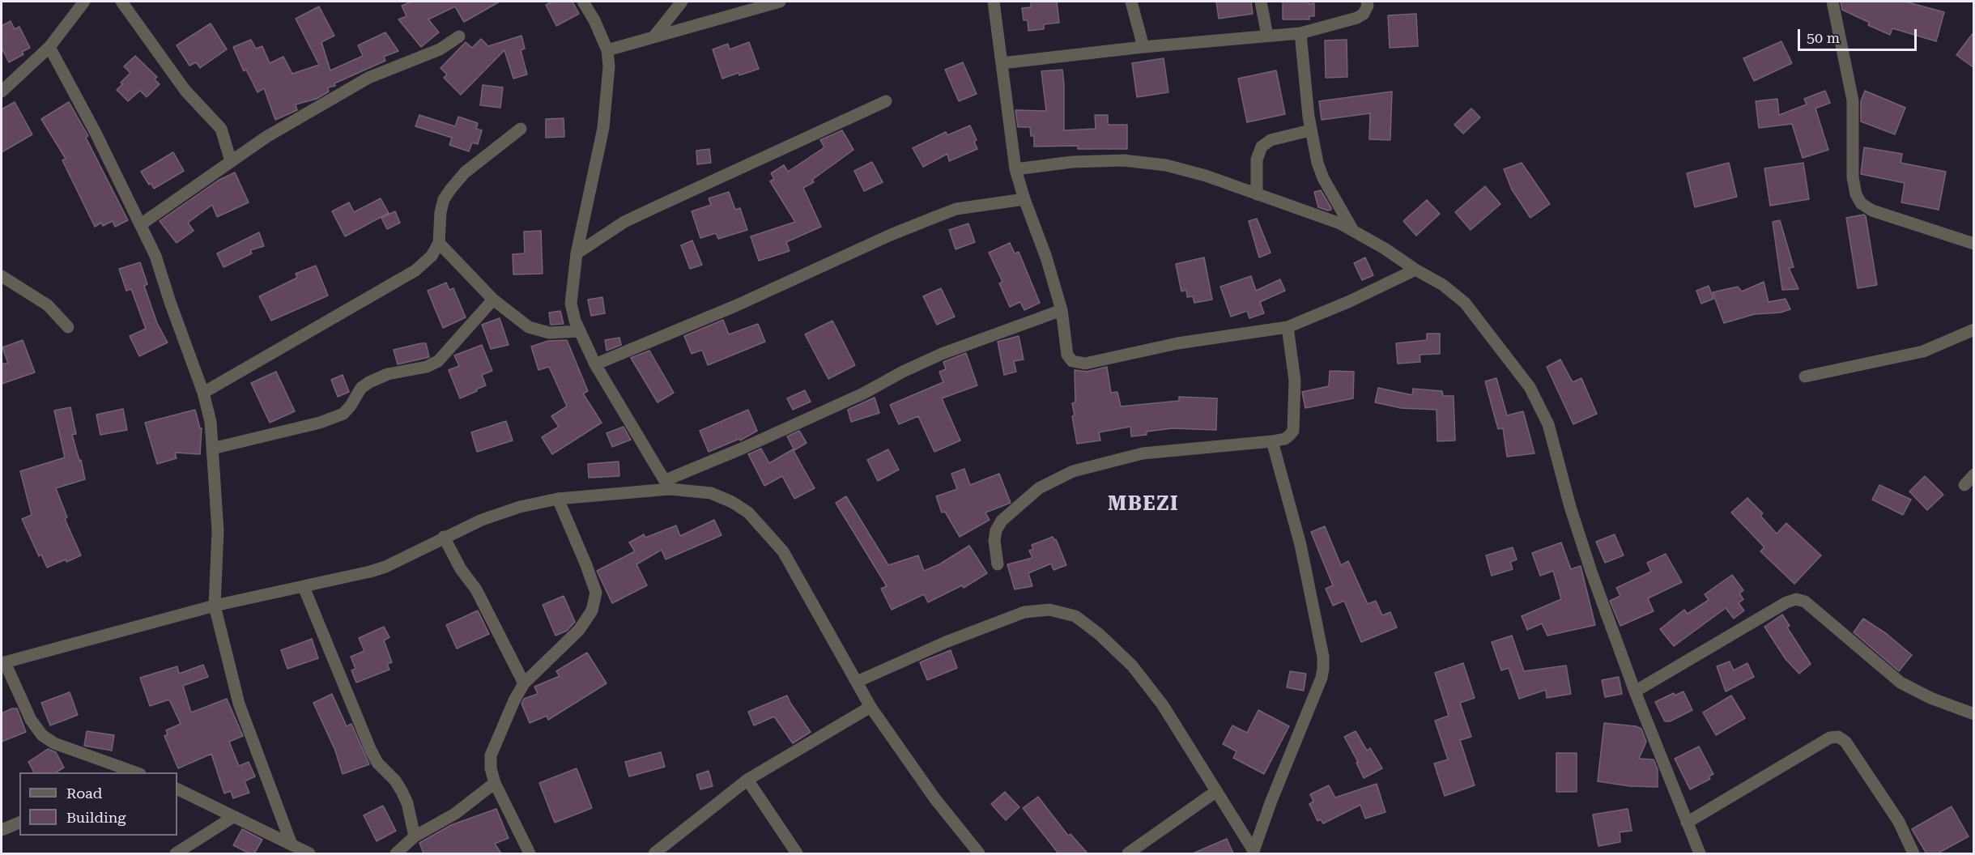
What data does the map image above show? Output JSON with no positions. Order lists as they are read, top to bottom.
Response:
{
  "districts": ["MBEZI"],
  "legend": ["Road", "Building"],
  "scale_bar": "50 m"
}
